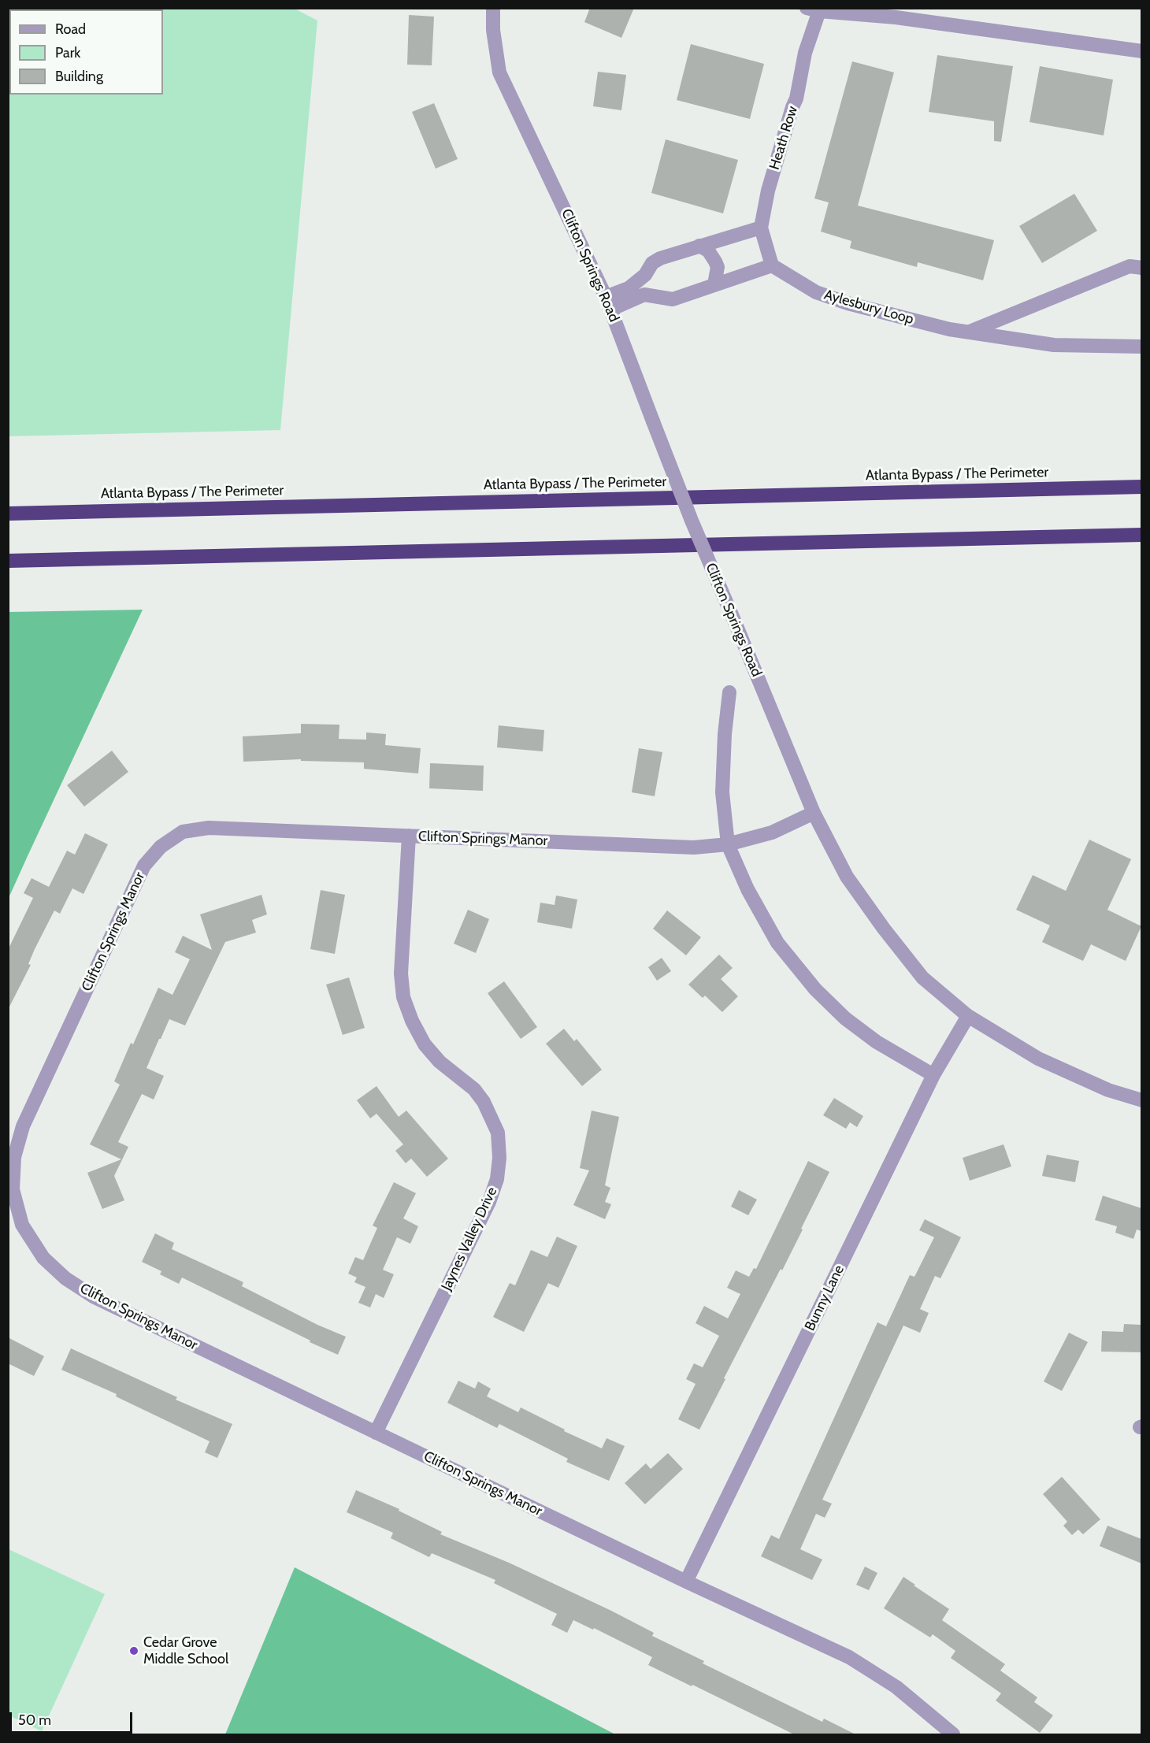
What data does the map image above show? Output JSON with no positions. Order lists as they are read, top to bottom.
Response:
{
  "streets": {
    "highway": ["Atlanta Bypass / The Perimeter"],
    "street": [
      "Heath Row",
      "Clifton Springs Road",
      "Aylesbury Loop",
      "Clifton Springs Manor",
      "Jaynes Valley Drive",
      "Bunny Lane"
    ]
  },
  "crossings": [
    ["Heath Row", "Aylesbury Loop"],
    ["Clifton Springs Road", "Clifton Springs Manor"],
    ["Clifton Springs Road", "Bunny Lane"],
    ["Clifton Springs Manor", "Jaynes Valley Drive"],
    ["Clifton Springs Manor", "Bunny Lane"]
  ],
  "places": ["Cedar Grove Middle School"],
  "legend": ["Road", "Park", "Building"],
  "scale_bar": "50 m"
}
